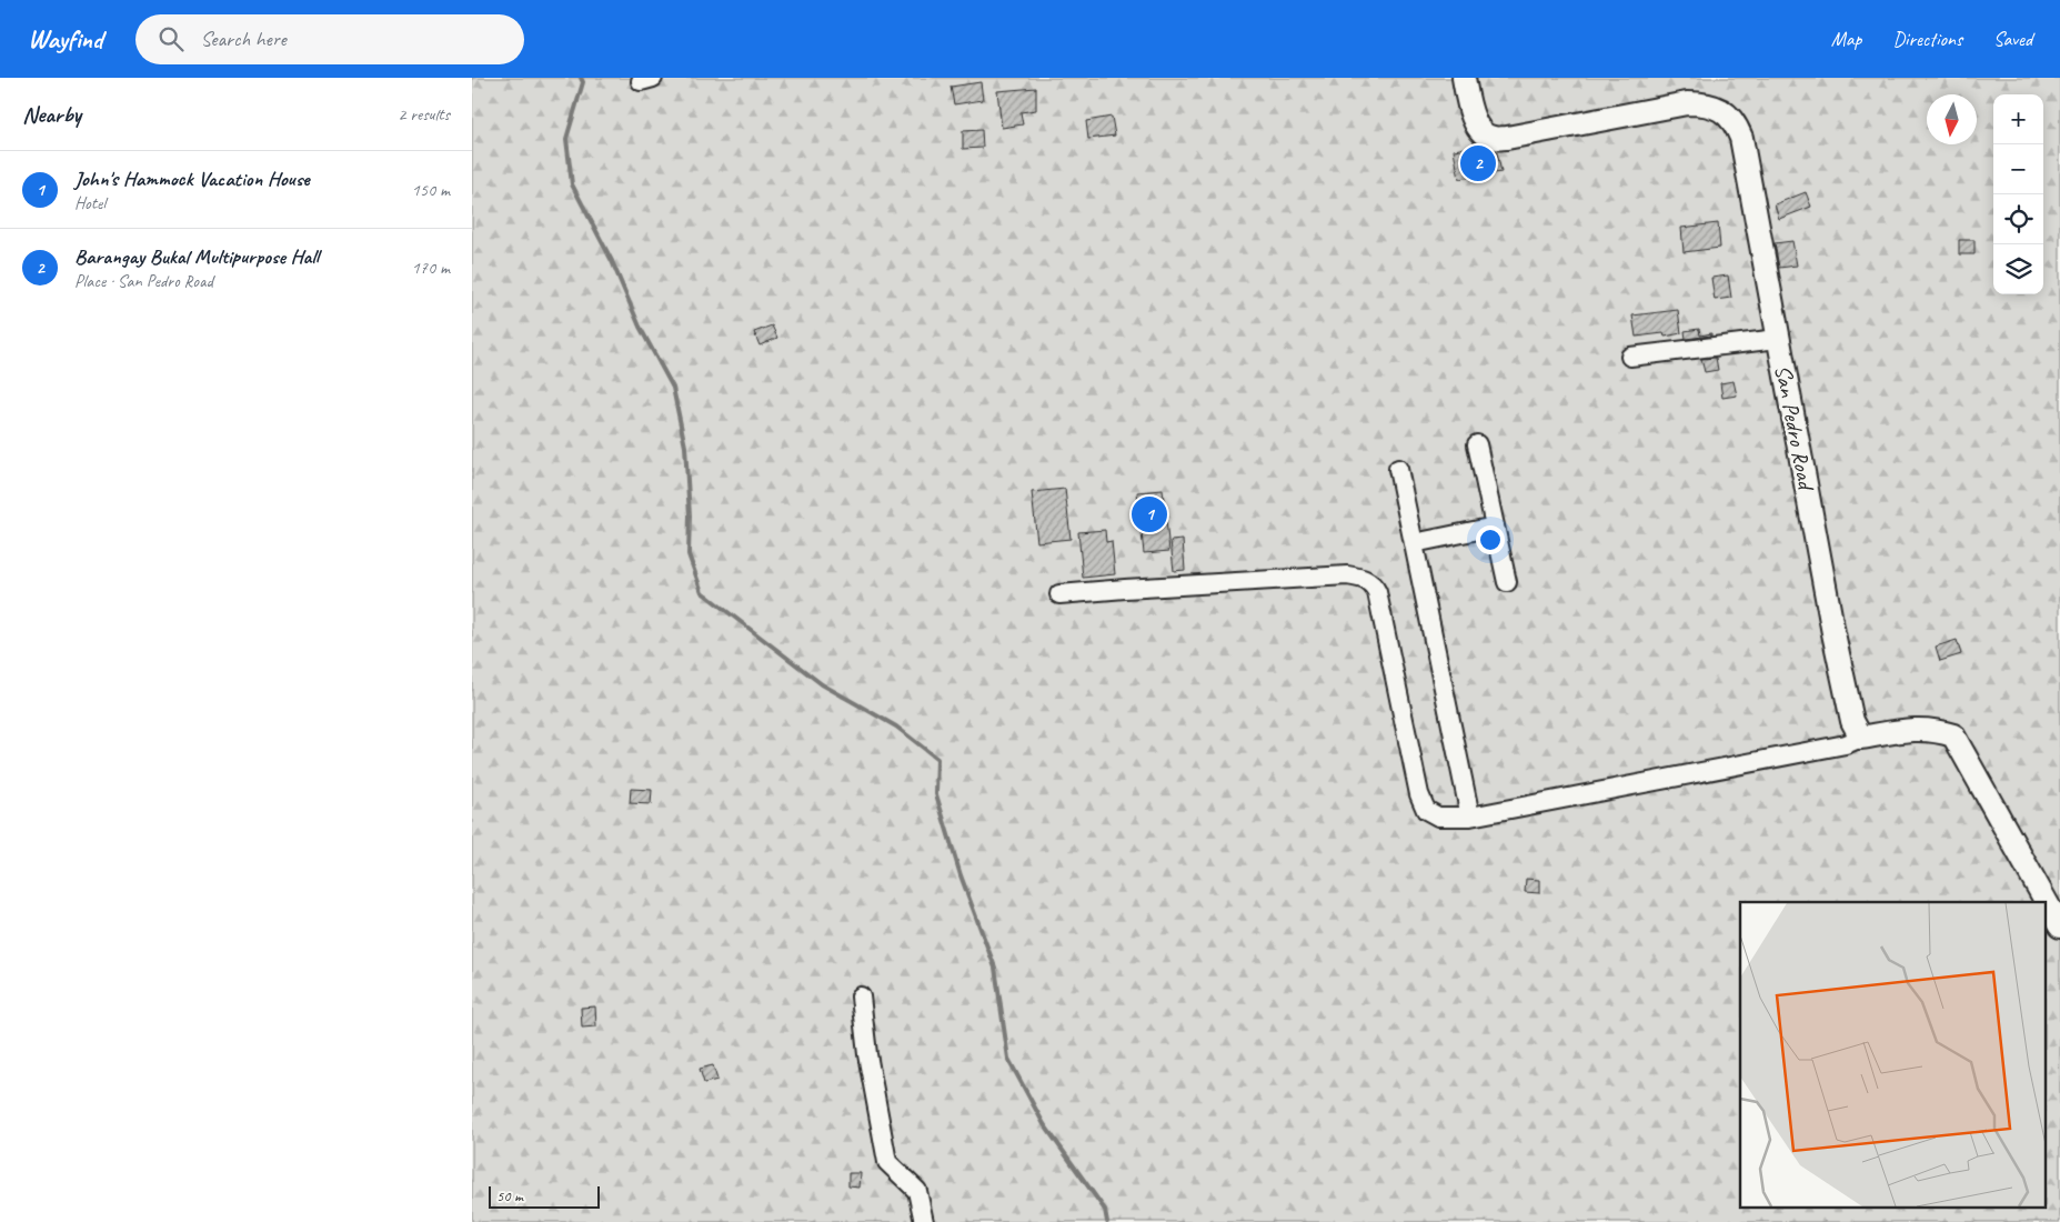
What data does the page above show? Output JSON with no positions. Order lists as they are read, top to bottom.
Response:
{
  "streets": {
    "street": ["San Pedro Road"]
  },
  "scale_bar": "50 m",
  "north": "bottom",
  "page": {
    "header": "Wayfind",
    "search": "Search here",
    "nav": ["Map", "Directions", "Saved"],
    "heading": ["Nearby", "2 results"],
    "map_buttons": ["+", "−"],
    "pins": ["2", "1"],
    "list": [
      {
        "mark": "1",
        "name": "John's Hammock Vacation House",
        "note": "Hotel",
        "value": "150 m"
      },
      {
        "mark": "2",
        "name": "Barangay Bukal Multipurpose Hall",
        "note": "Place · San Pedro Road",
        "value": "170 m"
      }
    ],
    "scale": "50 m"
  }
}
